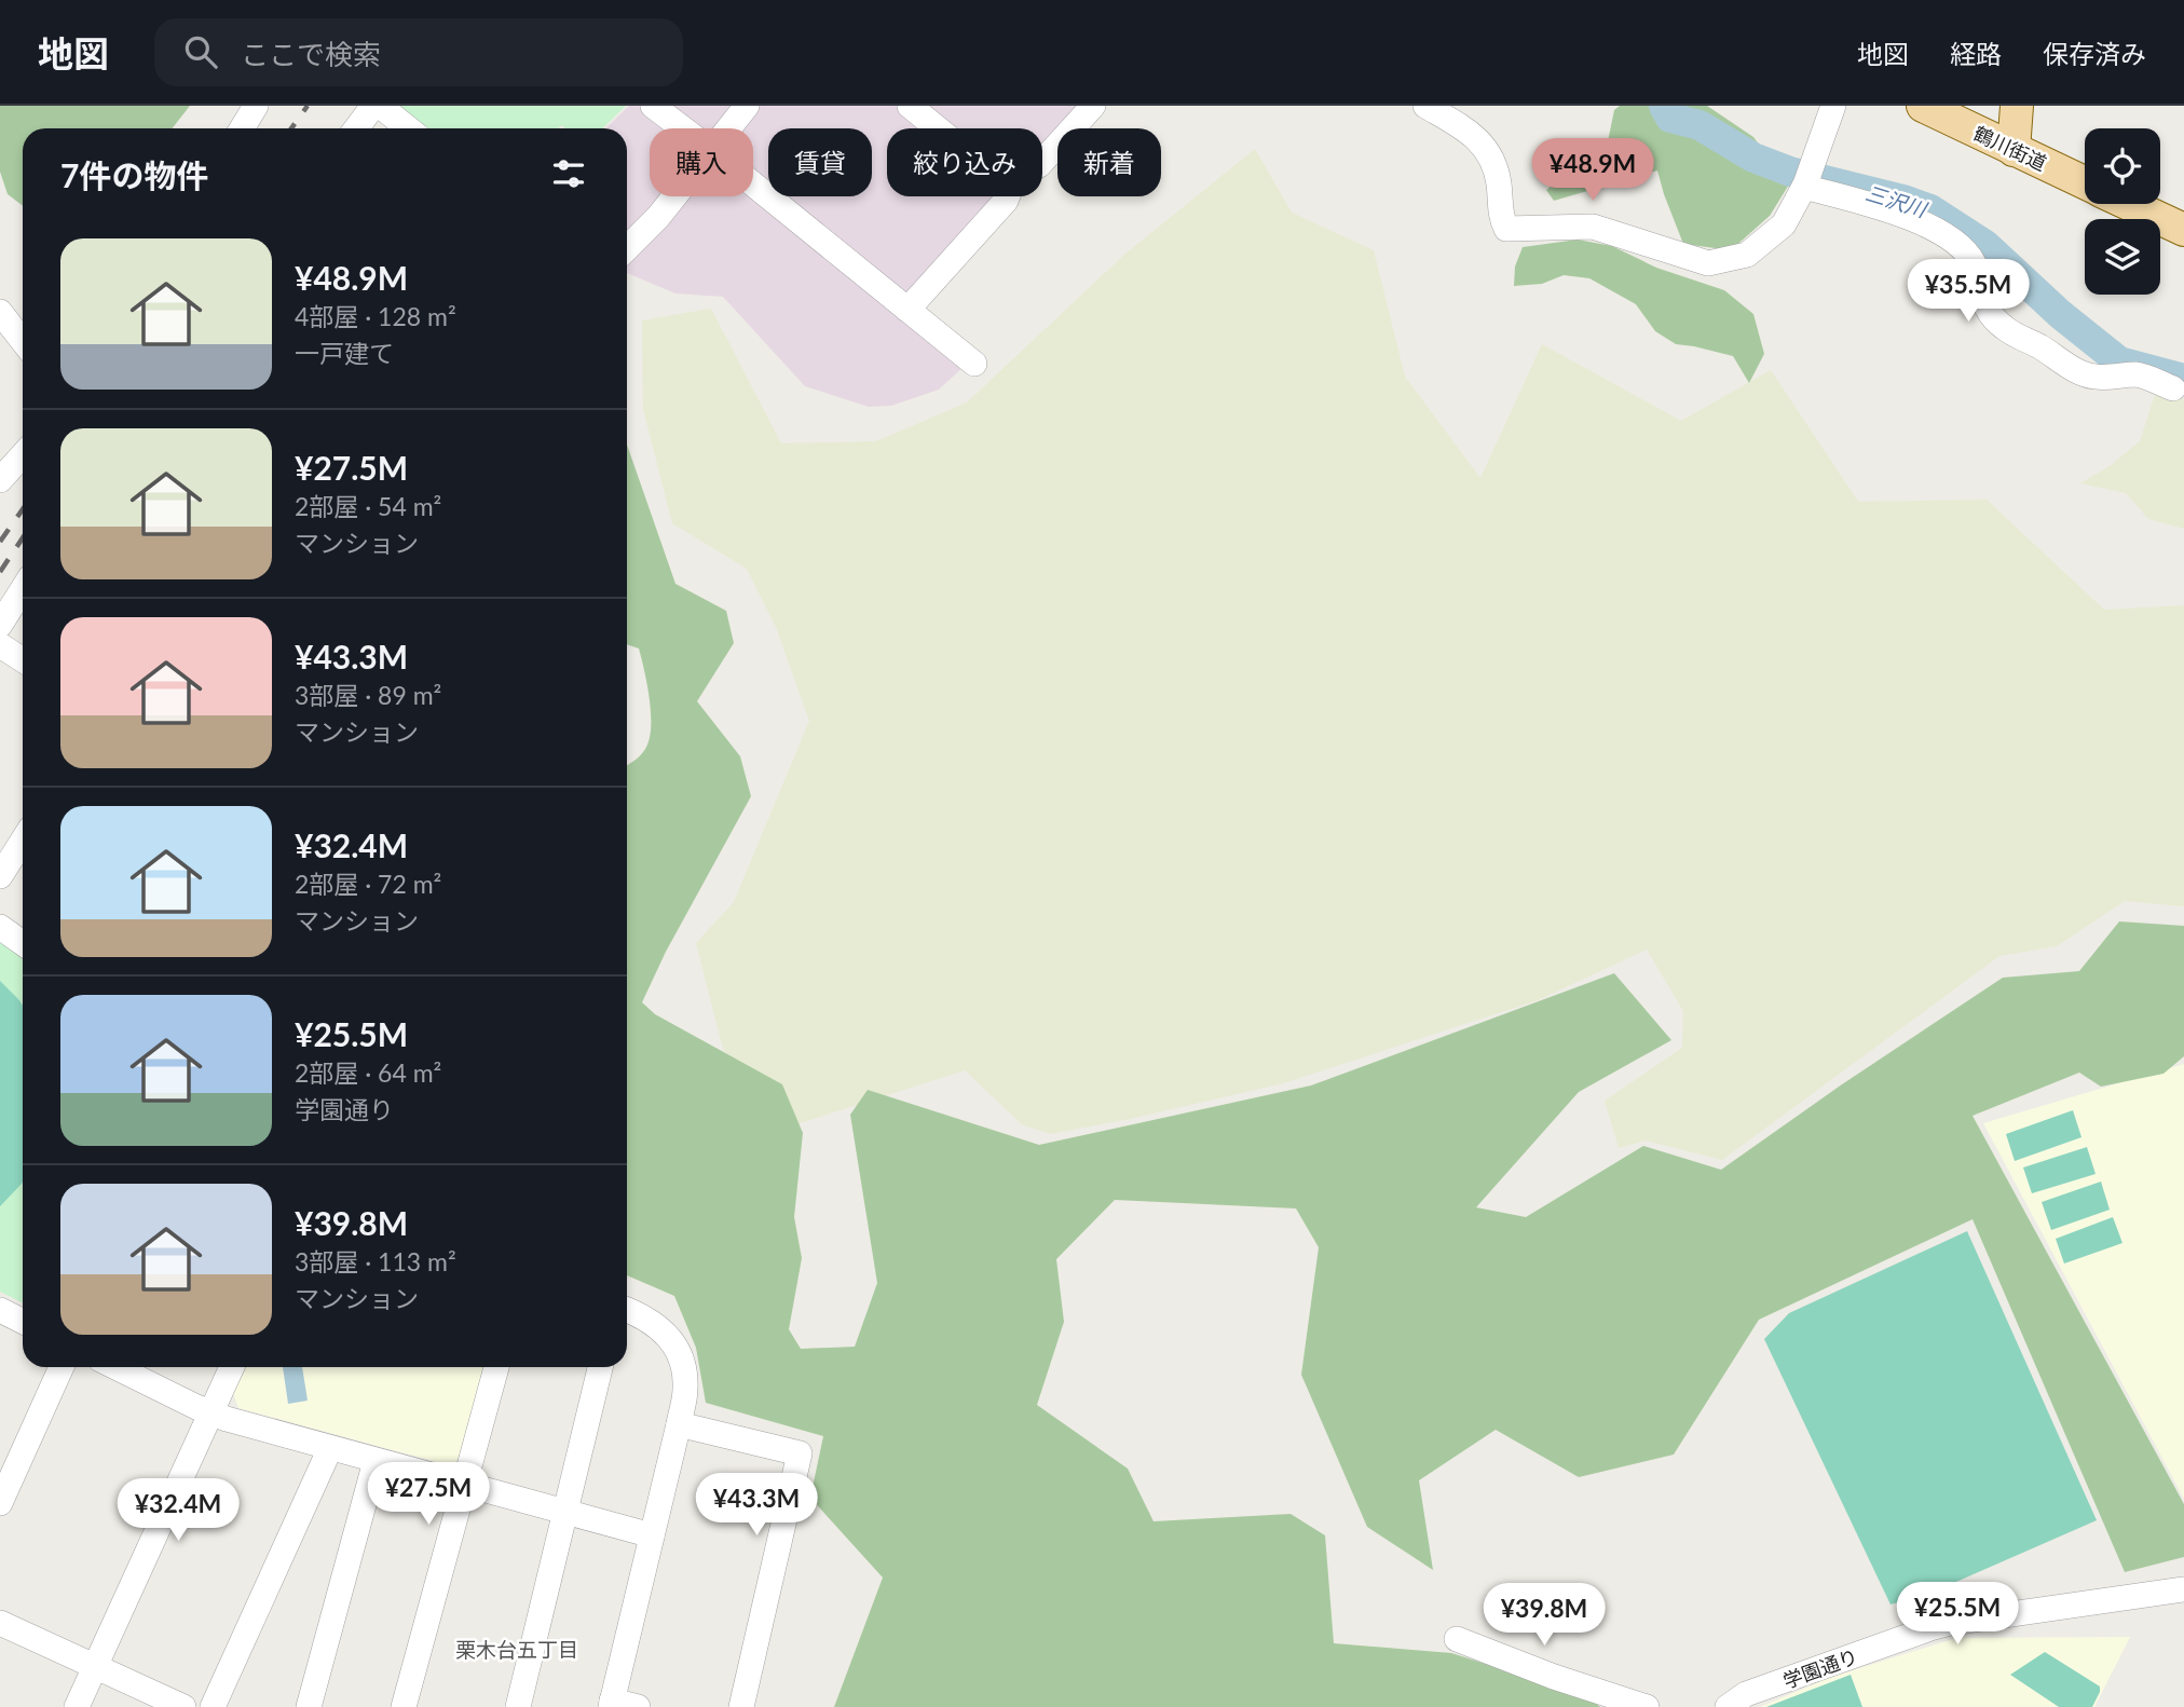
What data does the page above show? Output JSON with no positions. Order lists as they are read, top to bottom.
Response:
{
  "streets": {
    "main road": ["鶴川街道"],
    "street": ["学園通り"]
  },
  "districts": ["栗木台五丁目"],
  "water": ["三沢川"],
  "page": {
    "header": "地図",
    "search": "ここで検索",
    "nav": ["地図", "経路", "保存済み"],
    "chip": [
      "購入",
      "賃貸",
      "絞り込み",
      "新着"
    ],
    "heading": "7件の物件",
    "price": [
      "¥48.9M",
      "¥35.5M",
      "¥27.5M",
      "¥43.3M",
      "¥32.4M",
      "¥25.5M",
      "¥39.8M"
    ],
    "list": [
      {
        "name": "¥48.9M",
        "note": "4部屋 · 128 m² · 一戸建て"
      },
      {
        "name": "¥27.5M",
        "note": "2部屋 · 54 m² · マンション"
      },
      {
        "name": "¥43.3M",
        "note": "3部屋 · 89 m² · マンション"
      },
      {
        "name": "¥32.4M",
        "note": "2部屋 · 72 m² · マンション"
      },
      {
        "name": "¥25.5M",
        "note": "2部屋 · 64 m² · 学園通り"
      },
      {
        "name": "¥39.8M",
        "note": "3部屋 · 113 m² · マンション"
      }
    ]
  }
}
